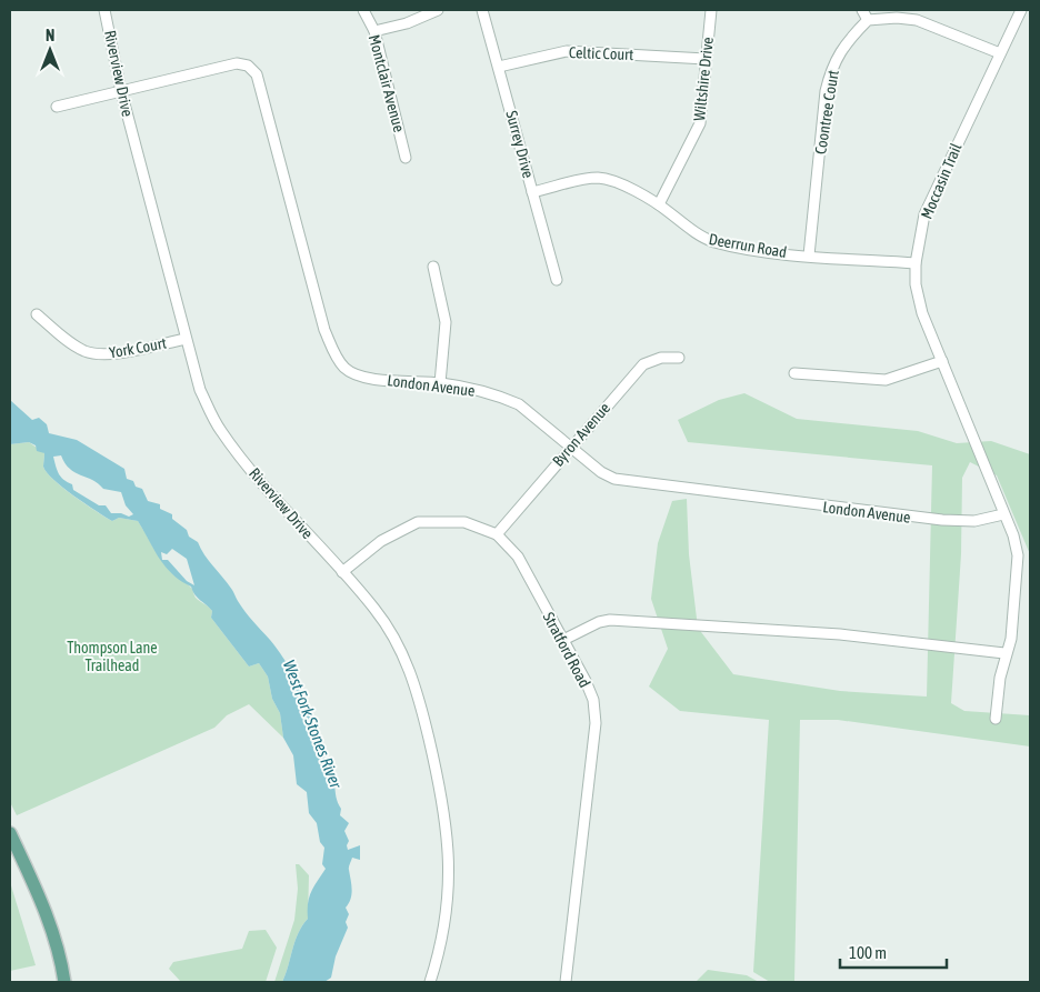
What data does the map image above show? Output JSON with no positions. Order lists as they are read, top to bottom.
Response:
{
  "streets": {
    "street": [
      "Celtic Court",
      "Riverview Drive",
      "Wiltshire Drive",
      "Montclair Avenue",
      "Coontree Court",
      "Surrey Drive",
      "Moccasin Trail",
      "Deerrun Road",
      "York Court",
      "London Avenue",
      "Byron Avenue",
      "Stratford Road"
    ]
  },
  "crossings": [
    ["Celtic Court", "Wiltshire Drive"],
    ["Celtic Court", "Surrey Drive"],
    ["Riverview Drive", "York Court"],
    ["Riverview Drive", "London Avenue"],
    ["Riverview Drive", "Stratford Road"],
    ["Wiltshire Drive", "Deerrun Road"],
    ["Coontree Court", "Deerrun Road"],
    ["Surrey Drive", "Deerrun Road"],
    ["Moccasin Trail", "Deerrun Road"],
    ["Moccasin Trail", "London Avenue"],
    ["London Avenue", "Byron Avenue"],
    ["Byron Avenue", "Stratford Road"]
  ],
  "water": ["West Fork Stones River"],
  "parks": ["Thompson Lane Trailhead"],
  "scale_bar": "100 m",
  "north": "top"
}
